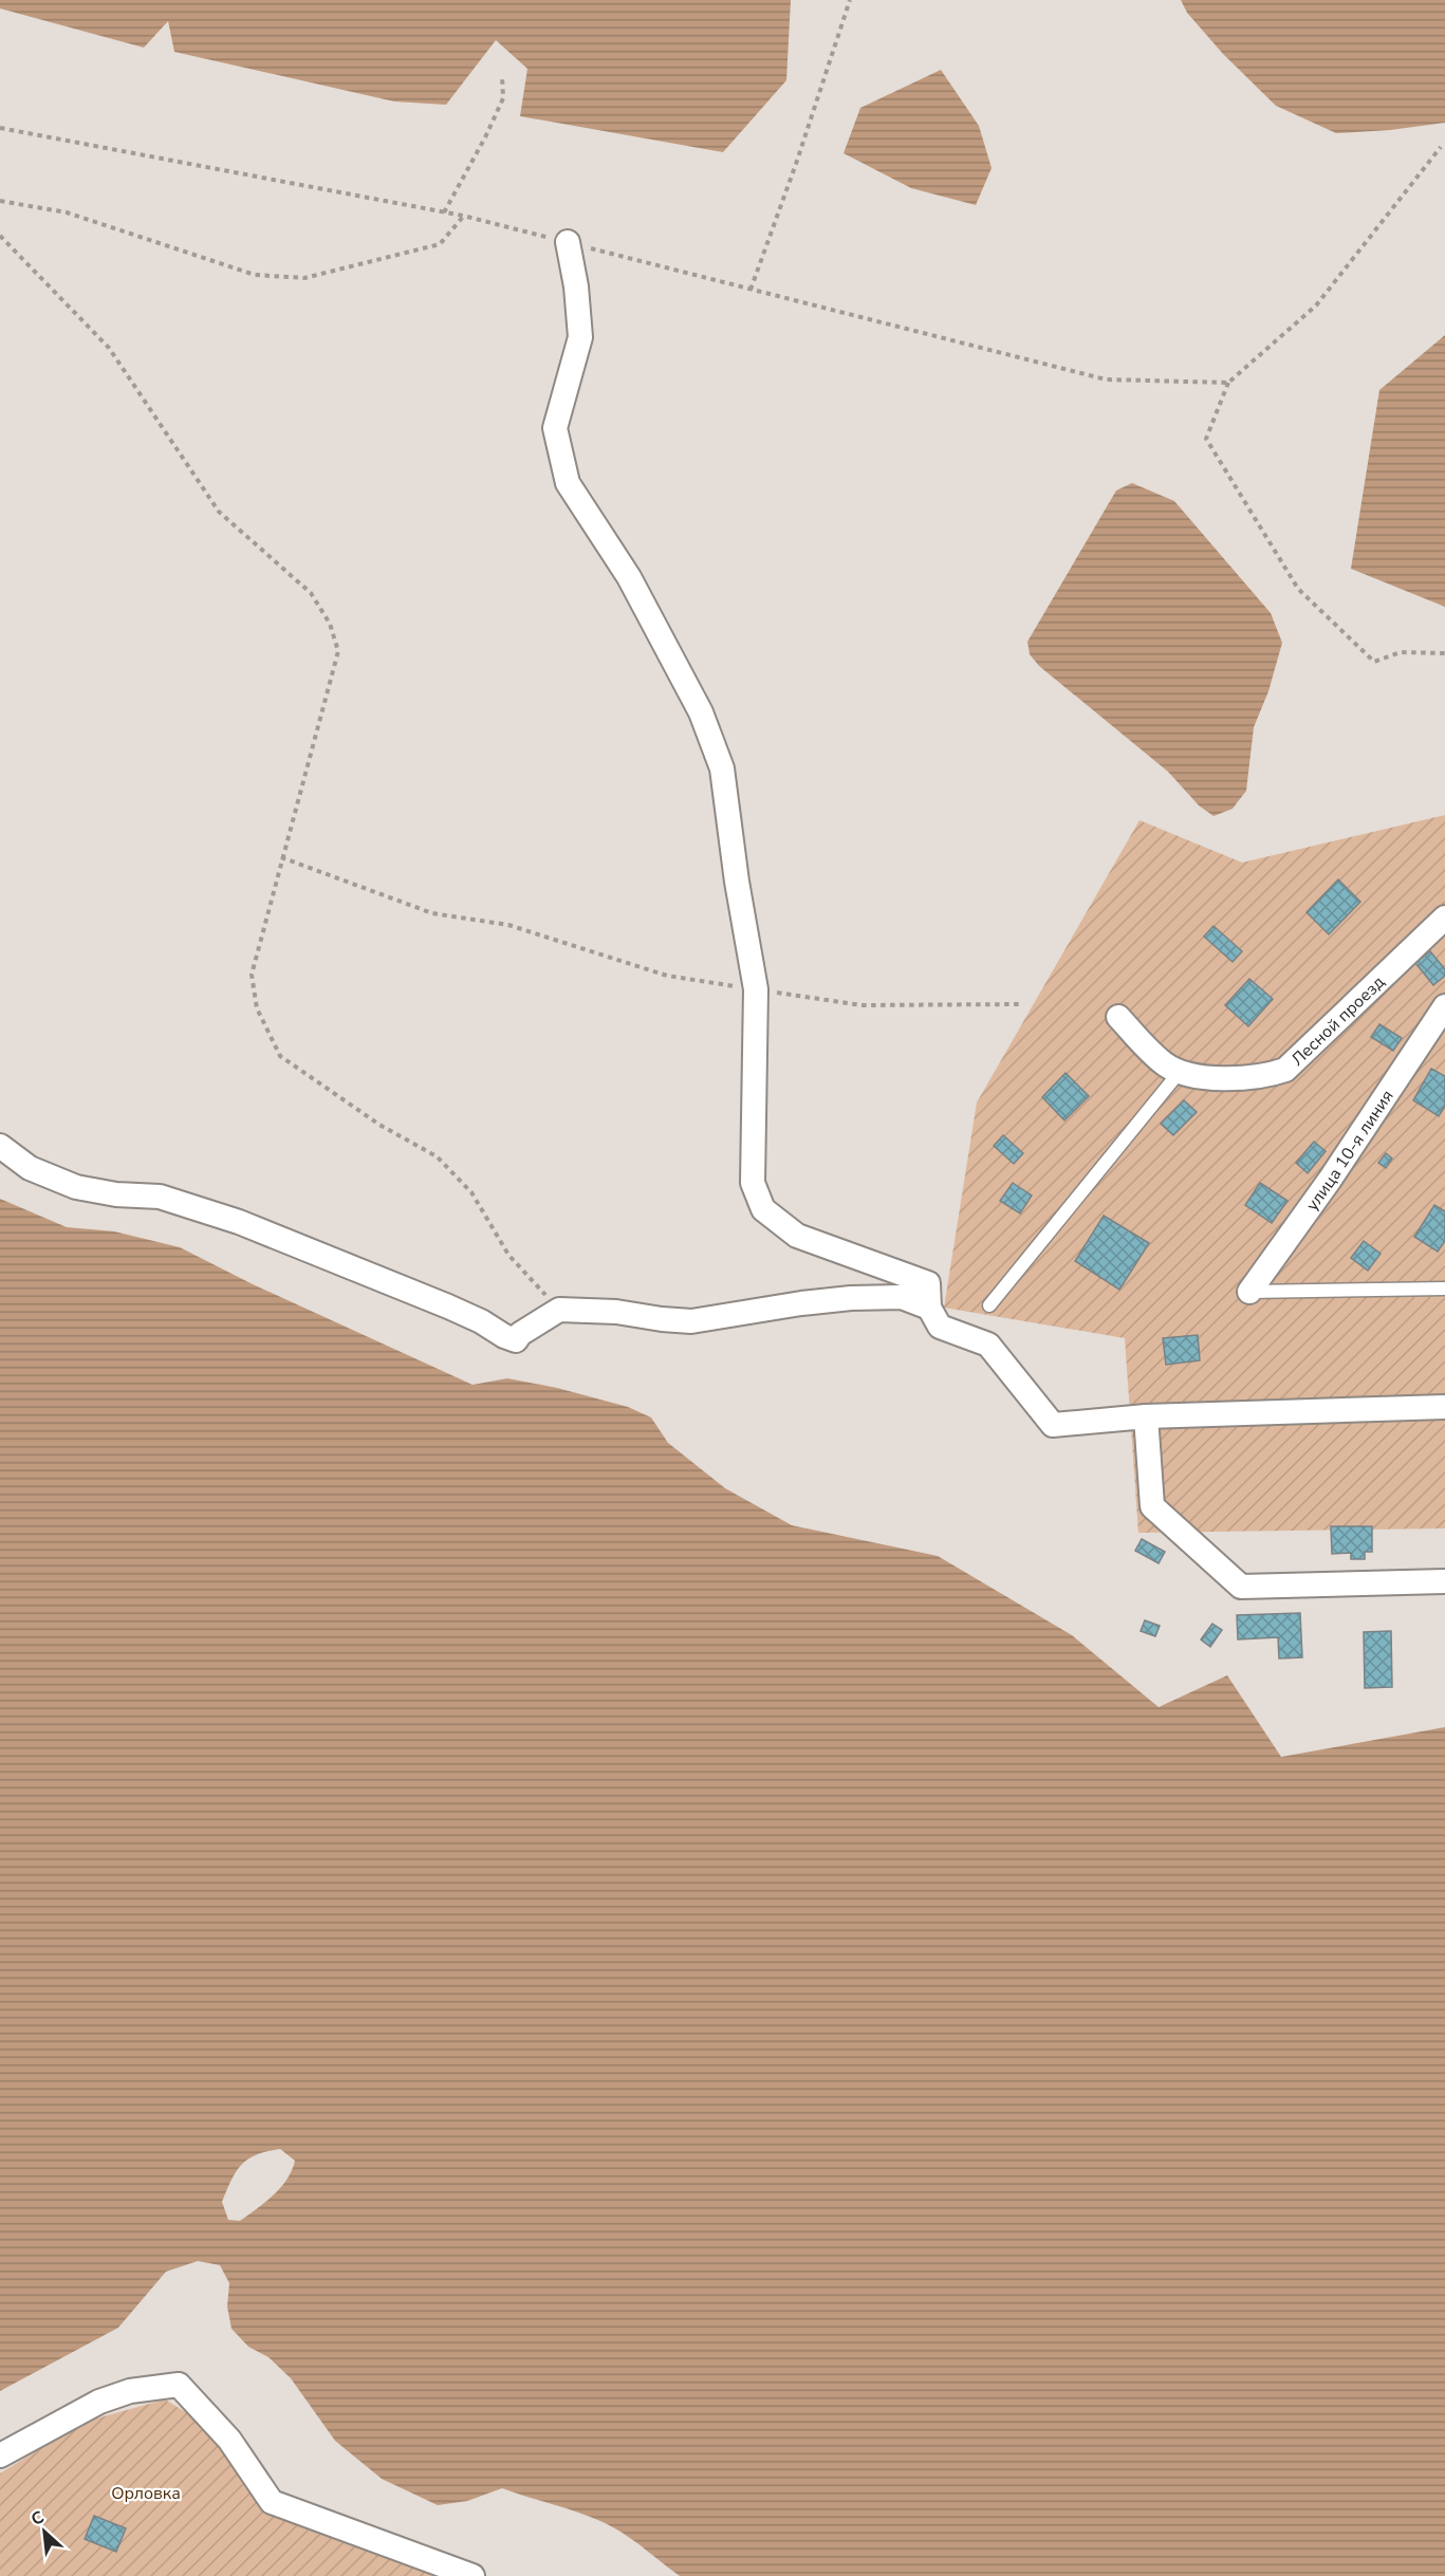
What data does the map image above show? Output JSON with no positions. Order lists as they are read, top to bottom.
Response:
{
  "streets": {
    "street": ["Лесной проезд", "улица 10-я линия"]
  },
  "parks": ["Орловка"],
  "north": "top left"
}
